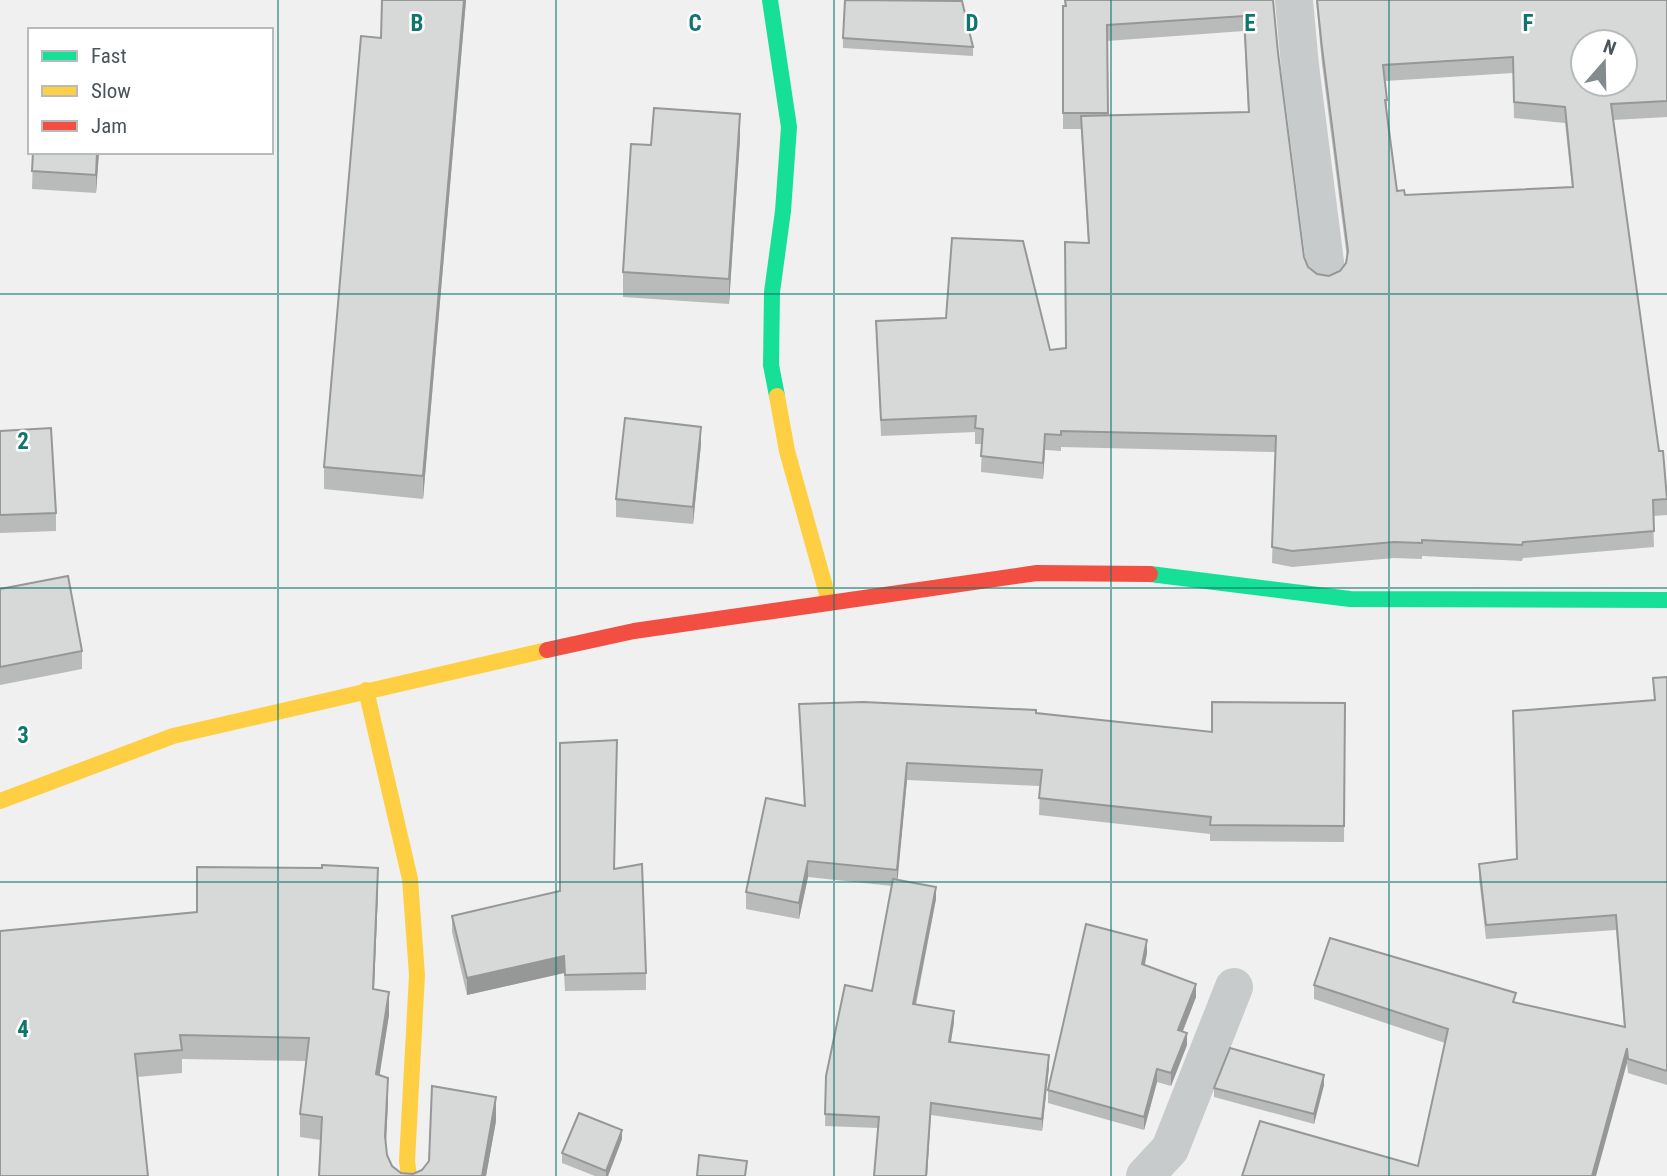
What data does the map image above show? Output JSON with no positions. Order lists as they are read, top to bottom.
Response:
{
  "legend": ["Fast", "Slow", "Jam"],
  "north": "top",
  "grid": {
    "columns": [
      "B",
      "C",
      "D",
      "E",
      "F"
    ],
    "rows": ["2", "3", "4"]
  }
}
